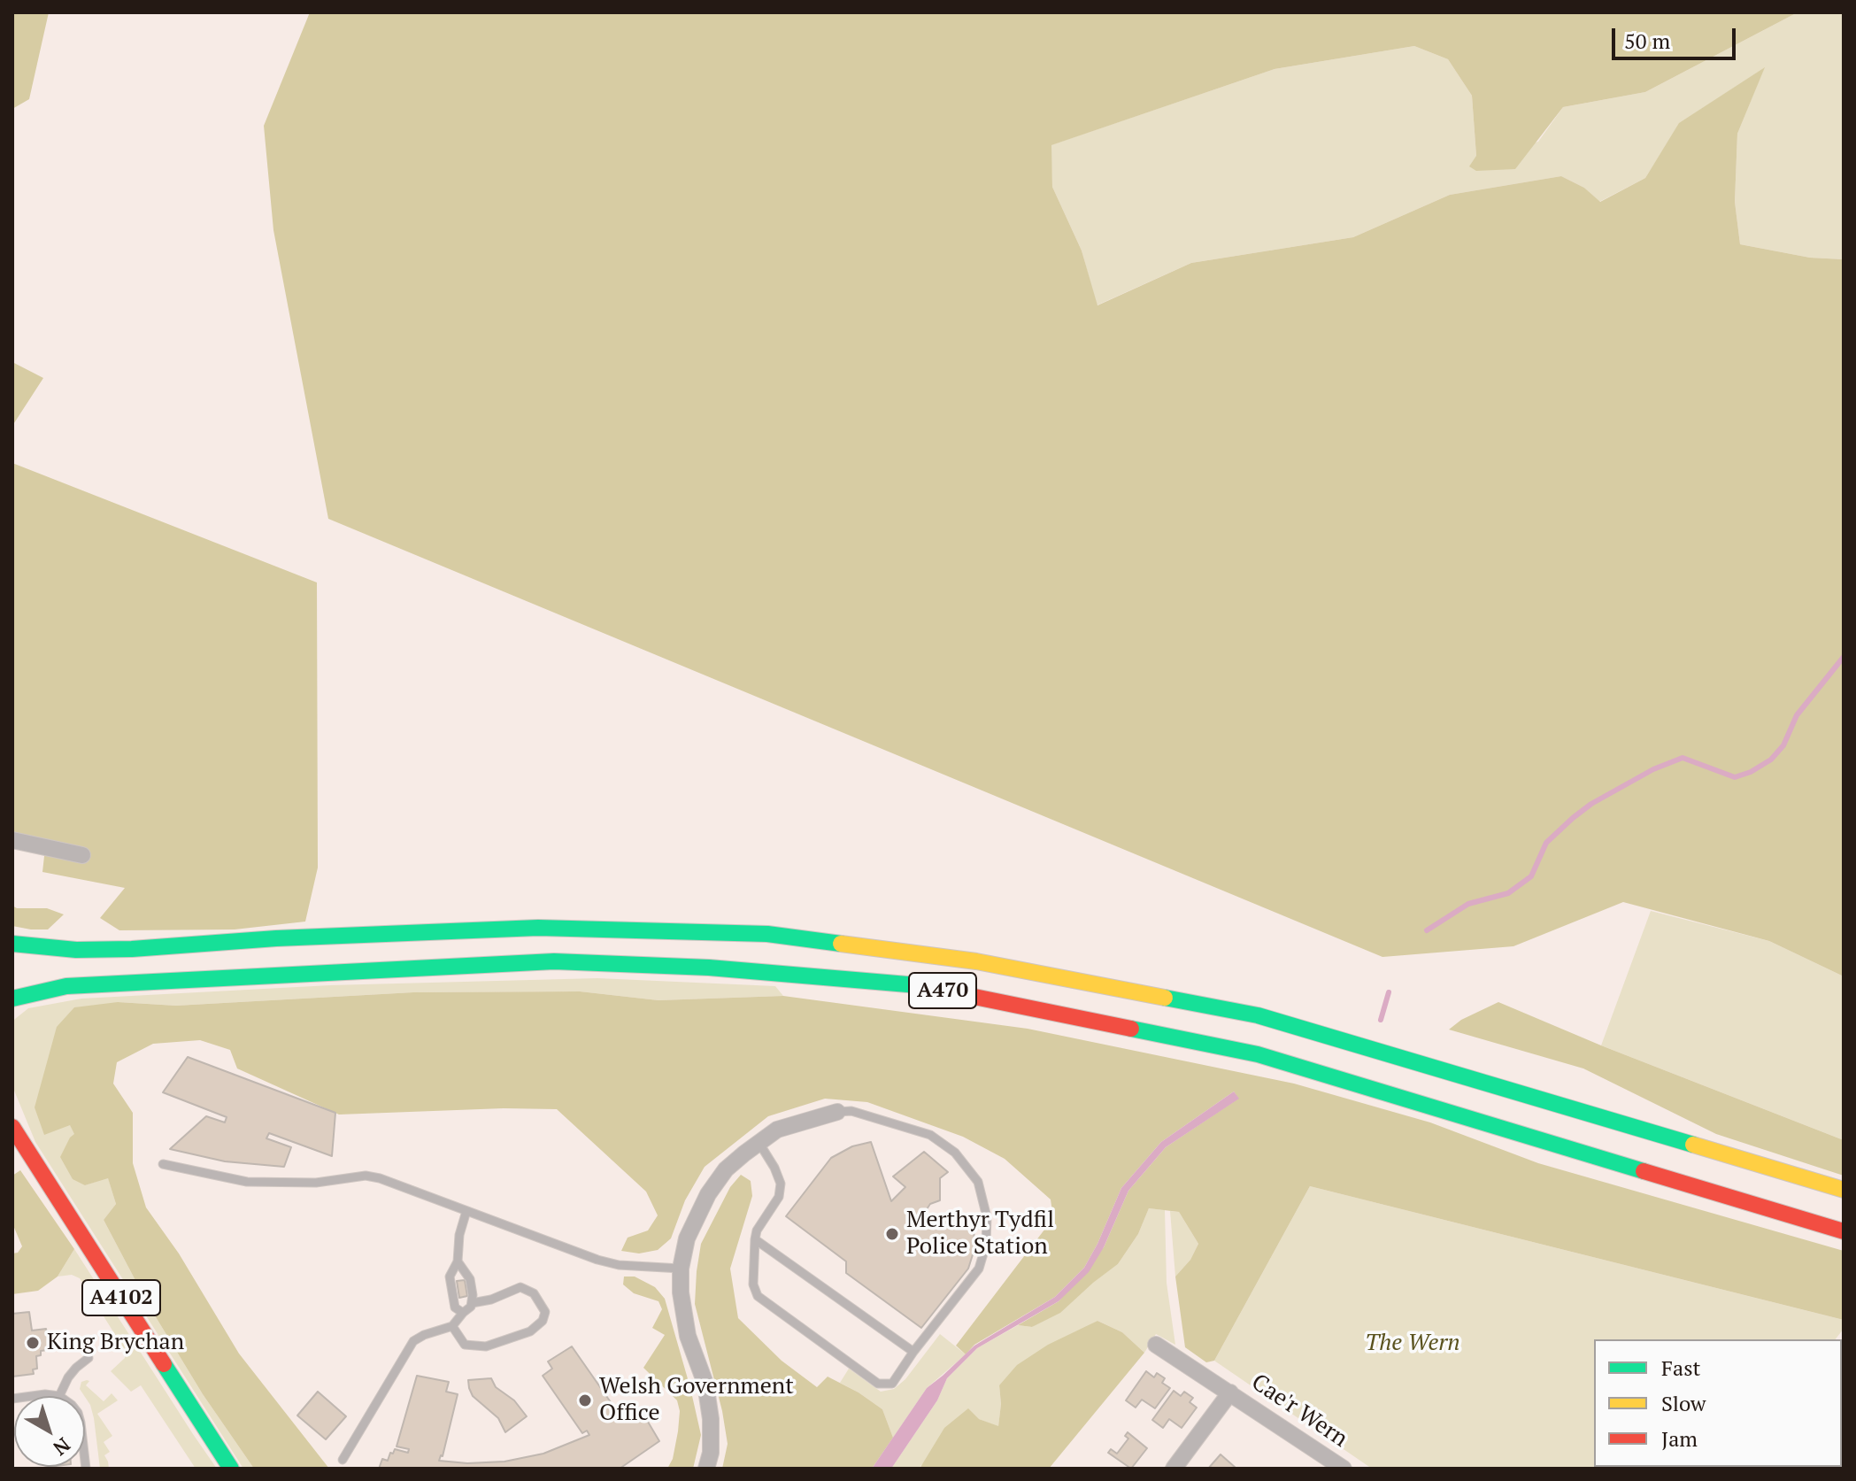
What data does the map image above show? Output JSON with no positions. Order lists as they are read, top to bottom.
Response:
{
  "streets": {
    "main road": ["A470", "A4102"],
    "street": ["Cae'r Wern"]
  },
  "parks": ["The Wern"],
  "places": ["Merthyr Tydfil Police Station", "King Brychan", "Welsh Government Office"],
  "legend": ["Fast", "Slow", "Jam"],
  "scale_bar": "50 m",
  "north": "bottom right"
}
